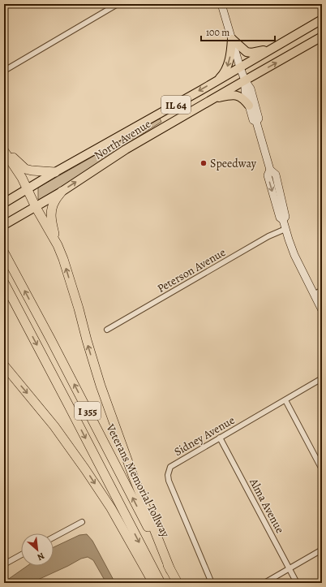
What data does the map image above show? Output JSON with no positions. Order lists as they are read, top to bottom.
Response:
{
  "streets": {
    "highway": ["I 355", "Veterans Memorial Tollway"],
    "main road": ["IL 64", "North Avenue"],
    "street": ["Peterson Avenue", "Sidney Avenue", "Alma Avenue"]
  },
  "crossings": [
    ["Sidney Avenue", "Alma Avenue"]
  ],
  "places": ["Speedway"],
  "scale_bar": "100 m",
  "north": "bottom right"
}
